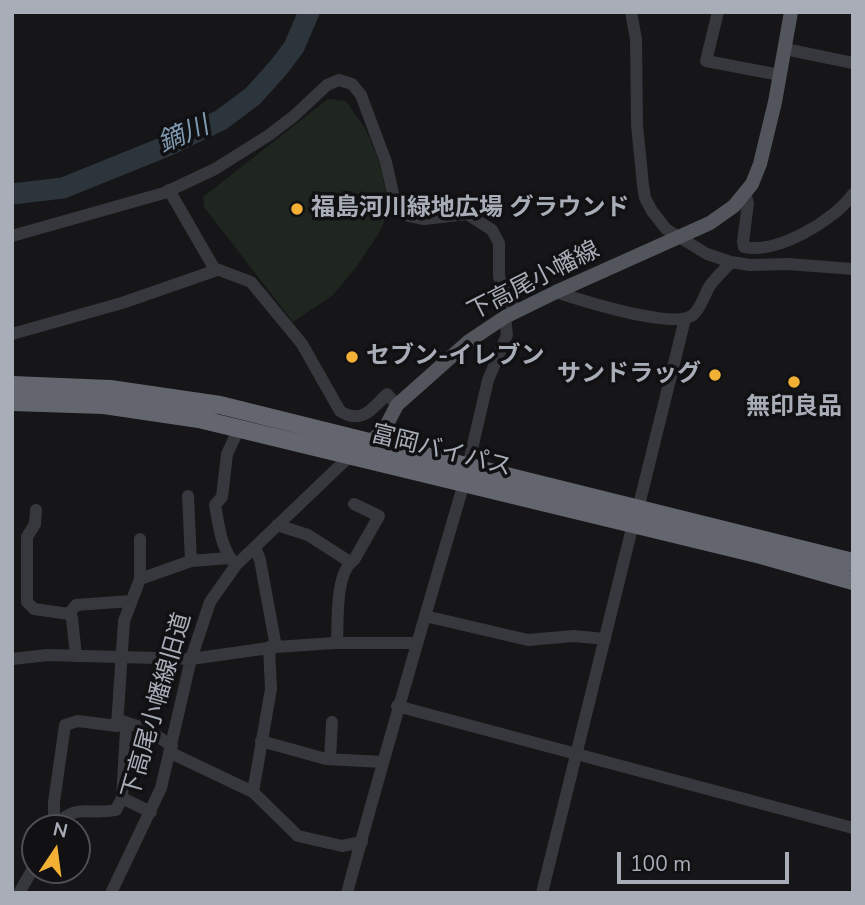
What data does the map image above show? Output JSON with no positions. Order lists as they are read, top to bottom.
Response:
{
  "streets": {
    "highway": ["富岡バイパス"],
    "main road": ["下高尾小幡線"],
    "street": ["下高尾小幡線旧道"]
  },
  "crossings": [
    ["下高尾小幡線", "富岡バイパス"],
    ["下高尾小幡線", "下高尾小幡線旧道"],
    ["富岡バイパス", "下高尾小幡線旧道"]
  ],
  "water": ["鏑川"],
  "places": [
    "福島河川緑地広場 グラウンド",
    "セブン-イレブン",
    "サンドラッグ",
    "無印良品"
  ],
  "scale_bar": "100 m",
  "north": "top"
}
